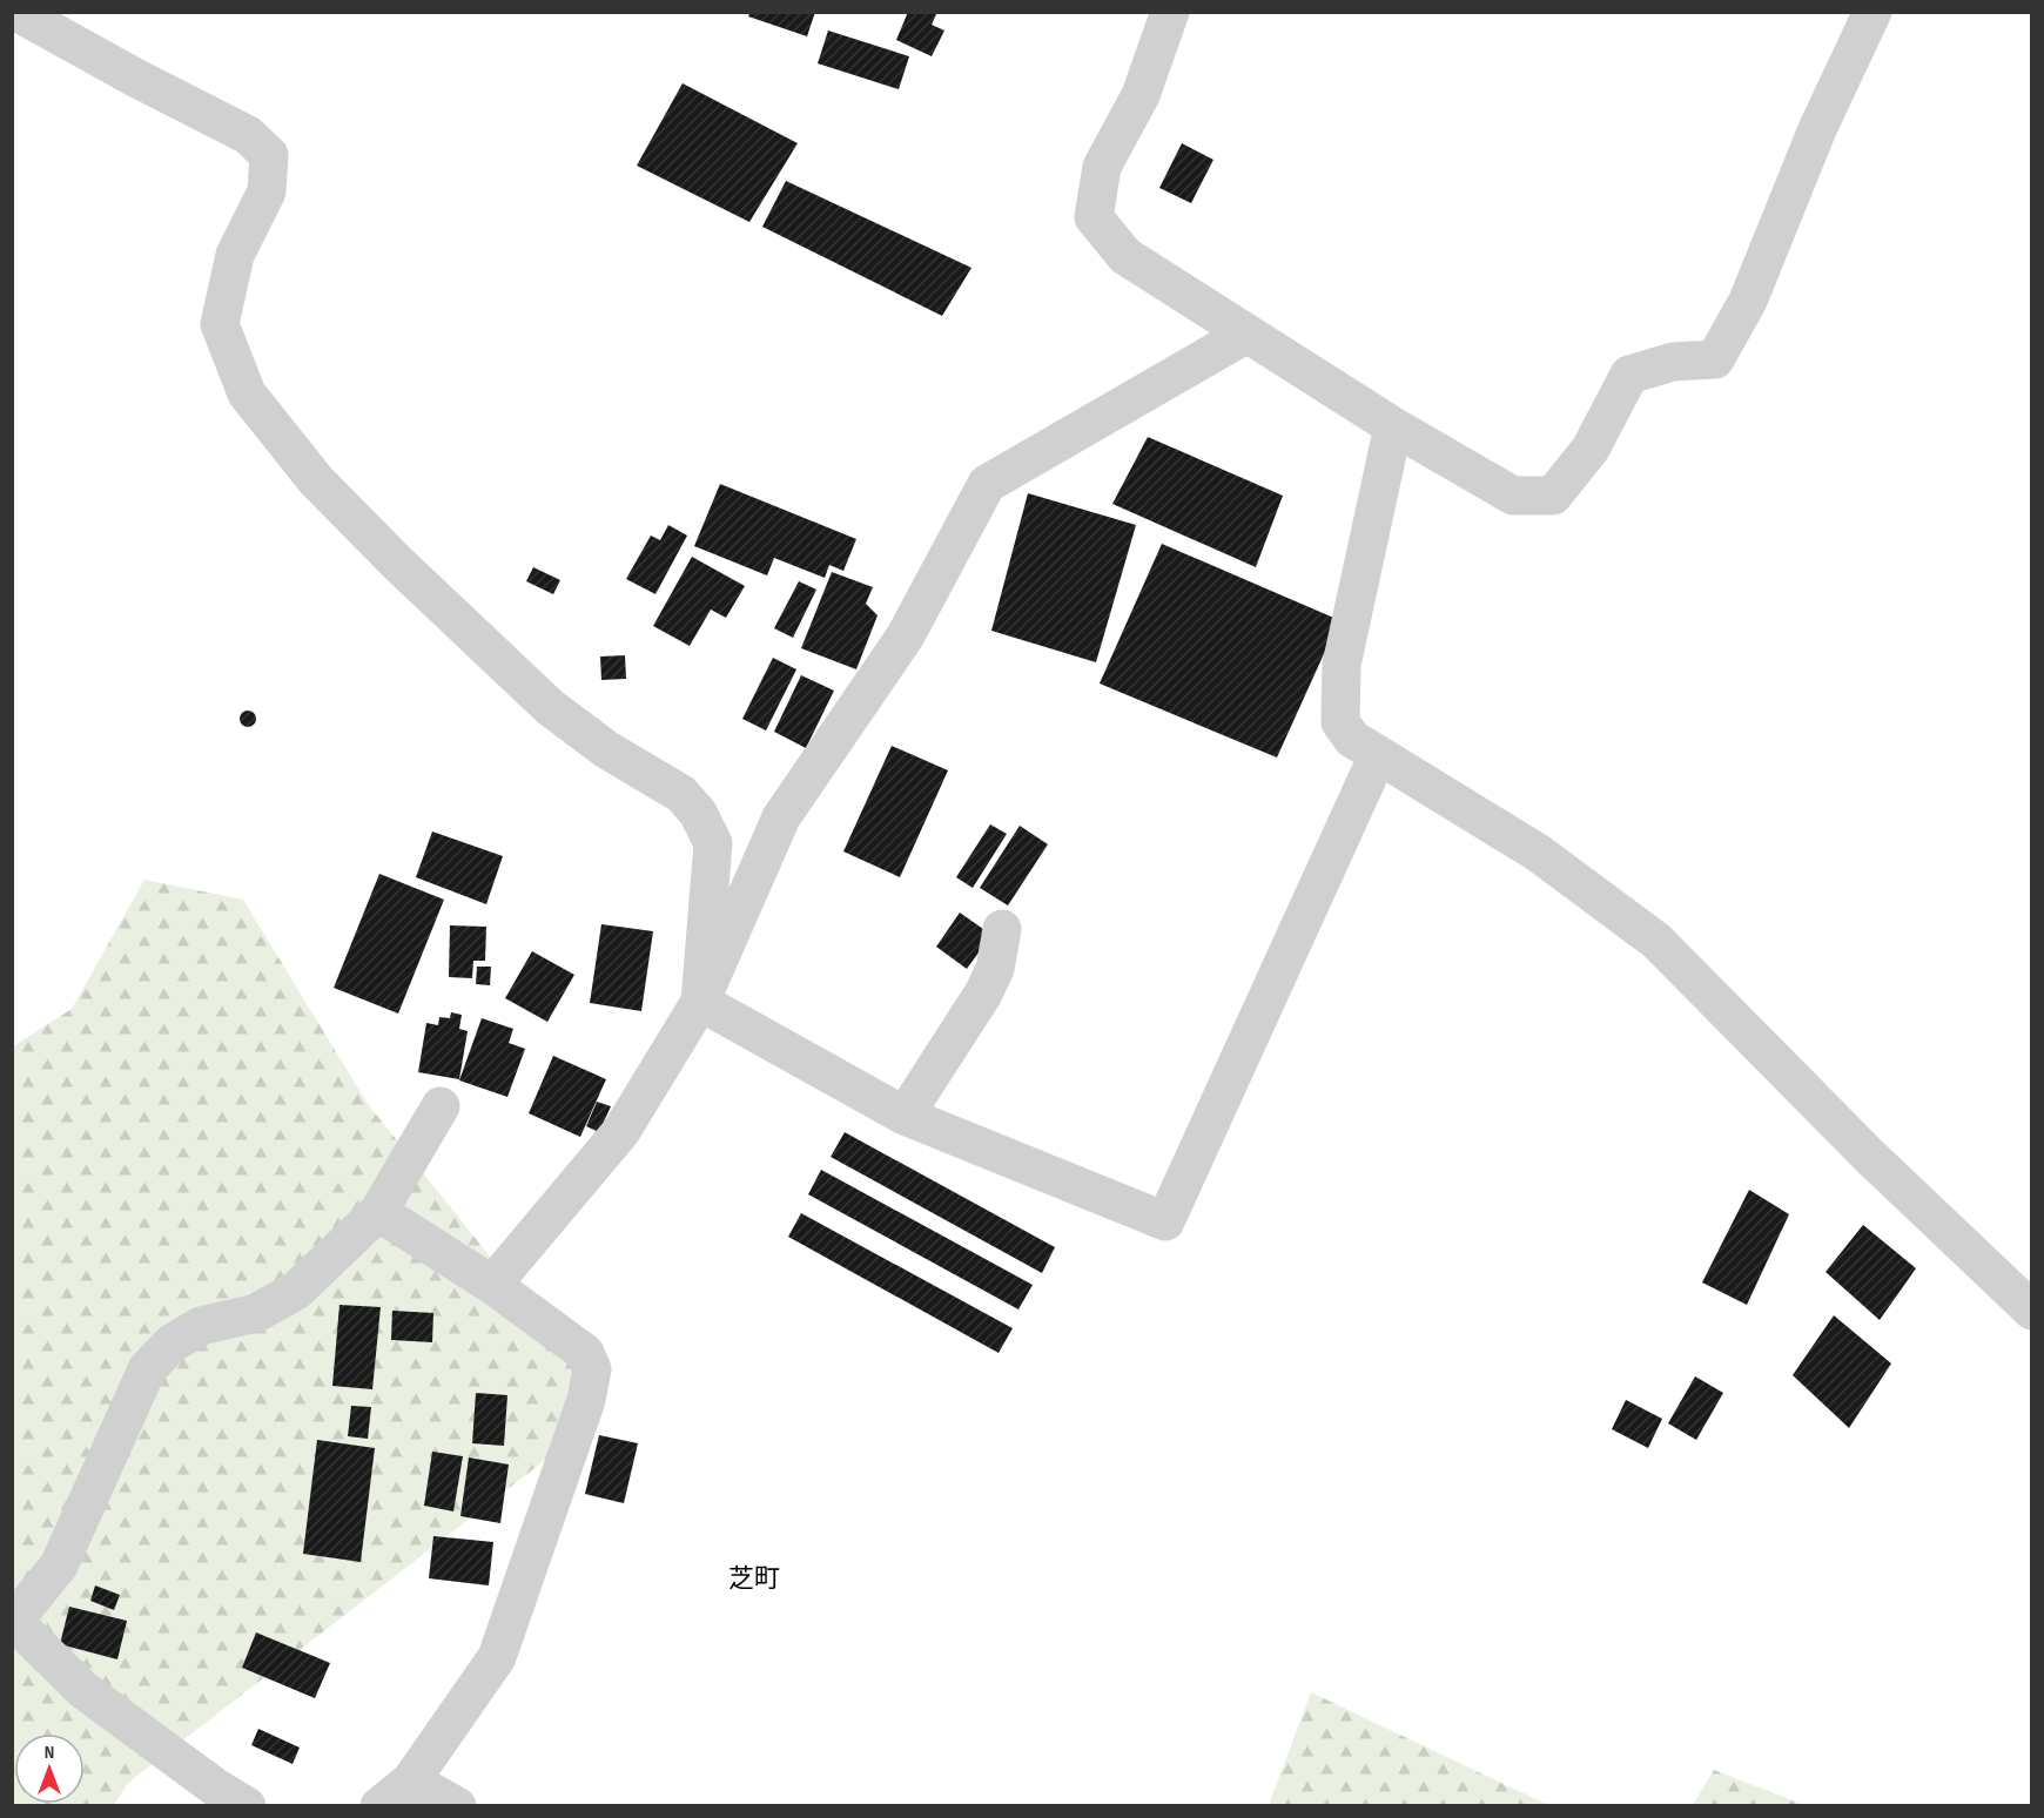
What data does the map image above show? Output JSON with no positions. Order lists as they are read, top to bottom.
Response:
{
  "districts": ["芝町"],
  "north": "top"
}
